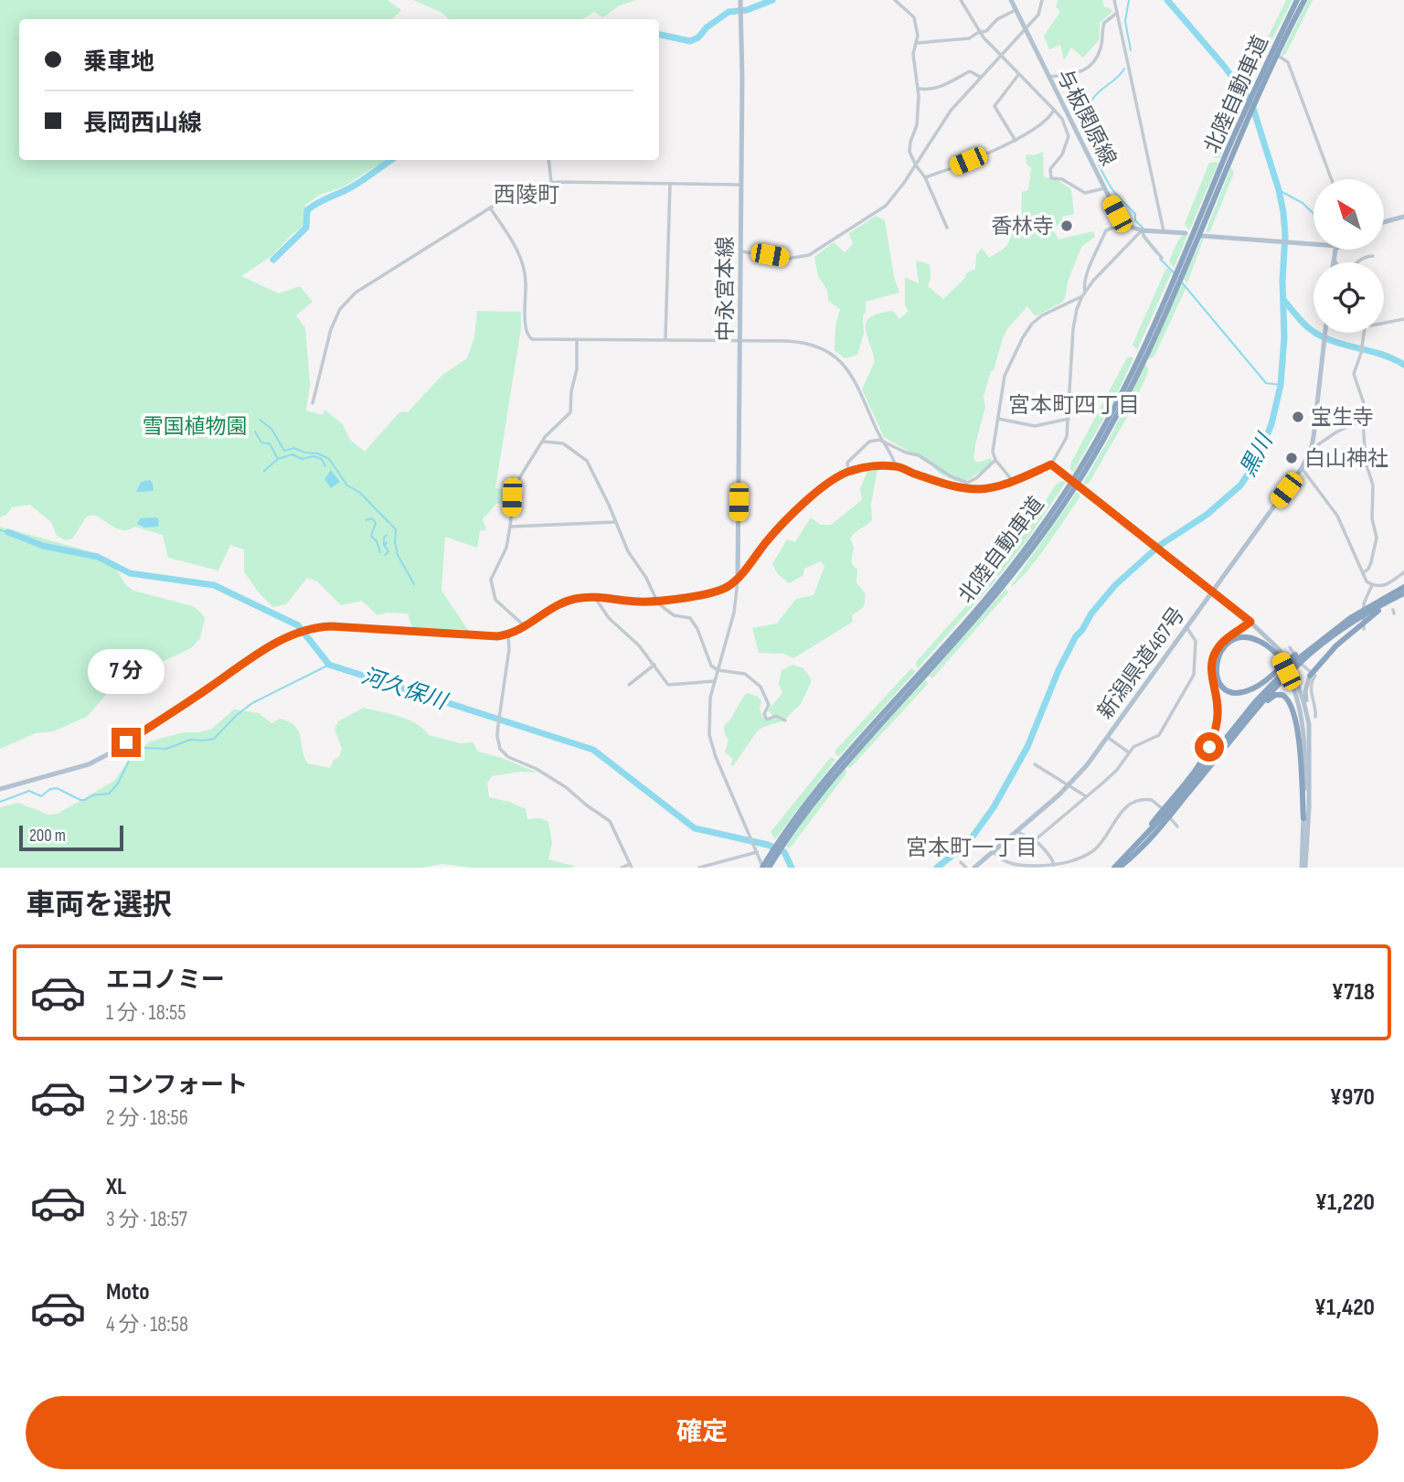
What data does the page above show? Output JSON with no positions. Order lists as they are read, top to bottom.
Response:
{
  "streets": {
    "highway": ["北陸自動車道"],
    "main road": ["与板関原線", "中永宮本線", "新潟県道467号"]
  },
  "districts": ["西陵町", "宮本町四丁目", "宮本町一丁目"],
  "water": ["黒川", "河久保川"],
  "parks": ["雪国植物園"],
  "places": ["香林寺", "宝生寺", "白山神社"],
  "scale_bar": "200 m",
  "north": "top left",
  "page": {
    "banner": ["乗車地", "長岡西山線"],
    "bubble": "7 分",
    "scale": "200 m",
    "heading": "車両を選択",
    "list": [
      {
        "name": "エコノミー",
        "note": "1 分 · 18:55",
        "value": "¥718"
      },
      {
        "name": "コンフォート",
        "note": "2 分 · 18:56",
        "value": "¥970"
      },
      {
        "name": "XL",
        "note": "3 分 · 18:57",
        "value": "¥1,220"
      },
      {
        "name": "Moto",
        "note": "4 分 · 18:58",
        "value": "¥1,420"
      }
    ],
    "buttons": "確定"
  }
}
